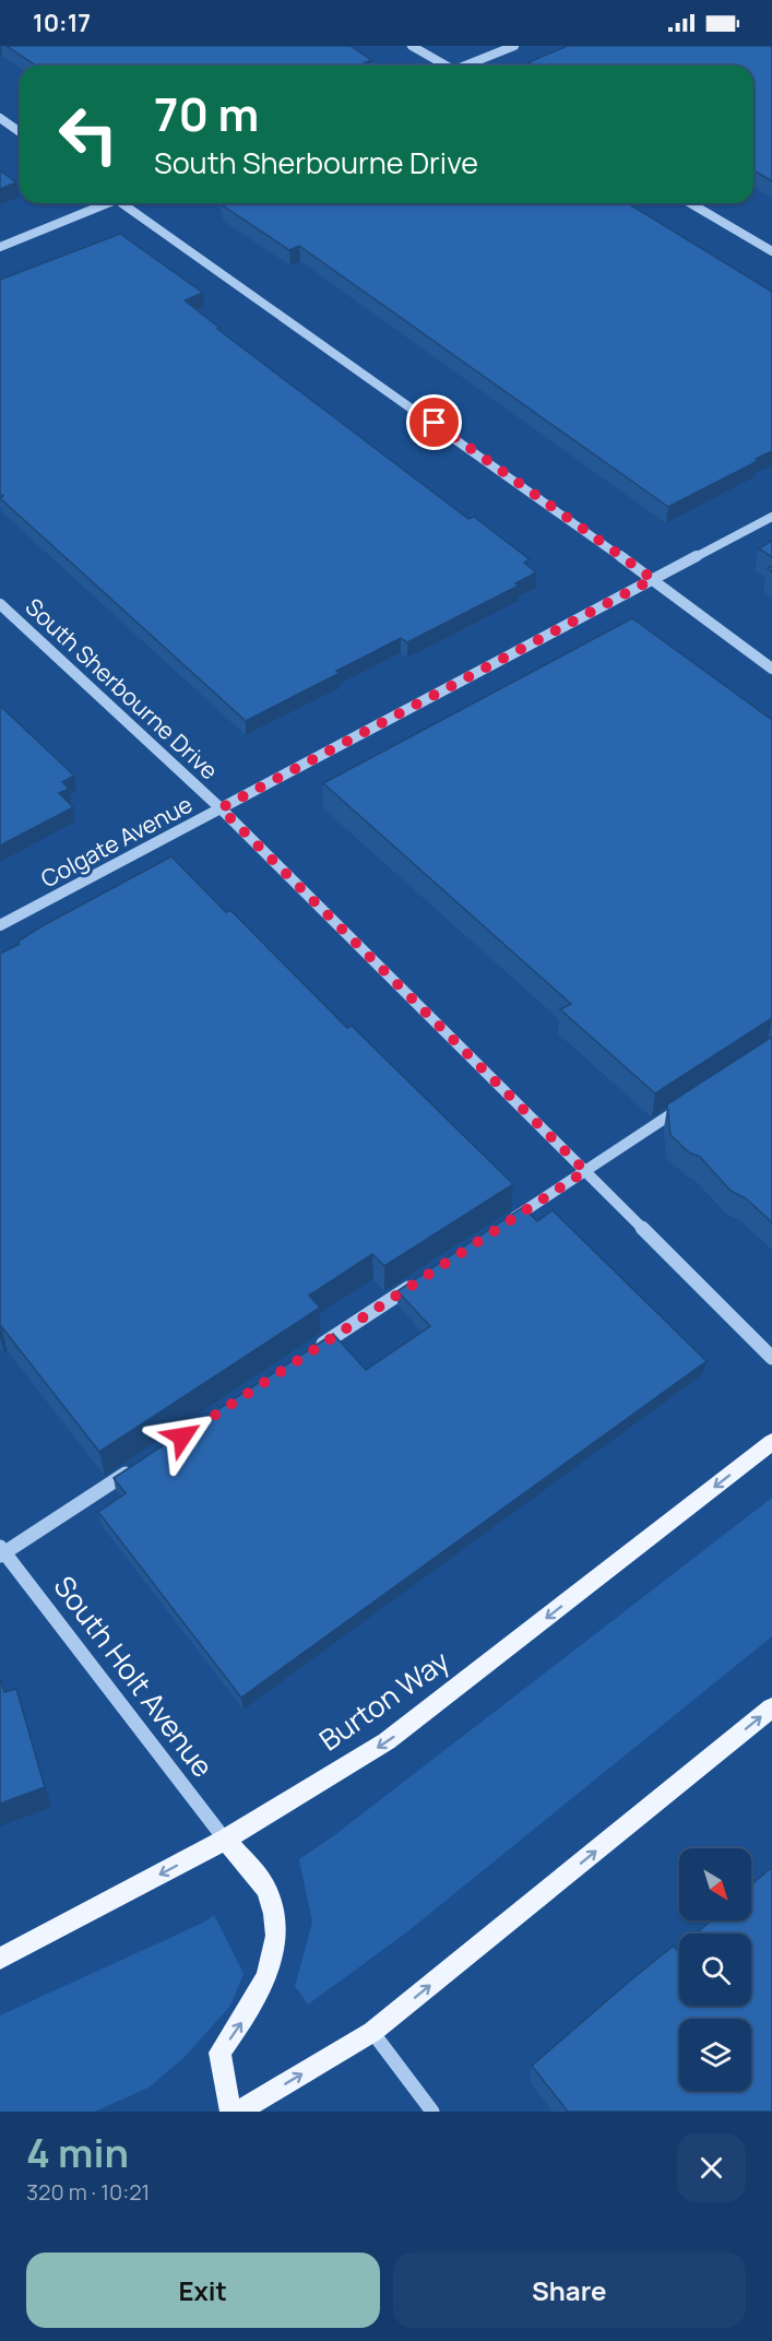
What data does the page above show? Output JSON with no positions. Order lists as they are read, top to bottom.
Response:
{
  "streets": {
    "main road": ["Burton Way"],
    "street": ["South Sherbourne Drive", "Colgate Avenue", "South Holt Avenue"]
  },
  "crossings": [
    ["South Sherbourne Drive", "Colgate Avenue"],
    ["South Holt Avenue", "Burton Way"]
  ],
  "one_way": ["Burton Way"],
  "north": "bottom right",
  "page": {
    "status": "10:17",
    "turn": ["70 m", "South Sherbourne Drive"],
    "heading": ["4 min", "320 m · 10:21"],
    "buttons": ["Exit", "Share"]
  }
}
